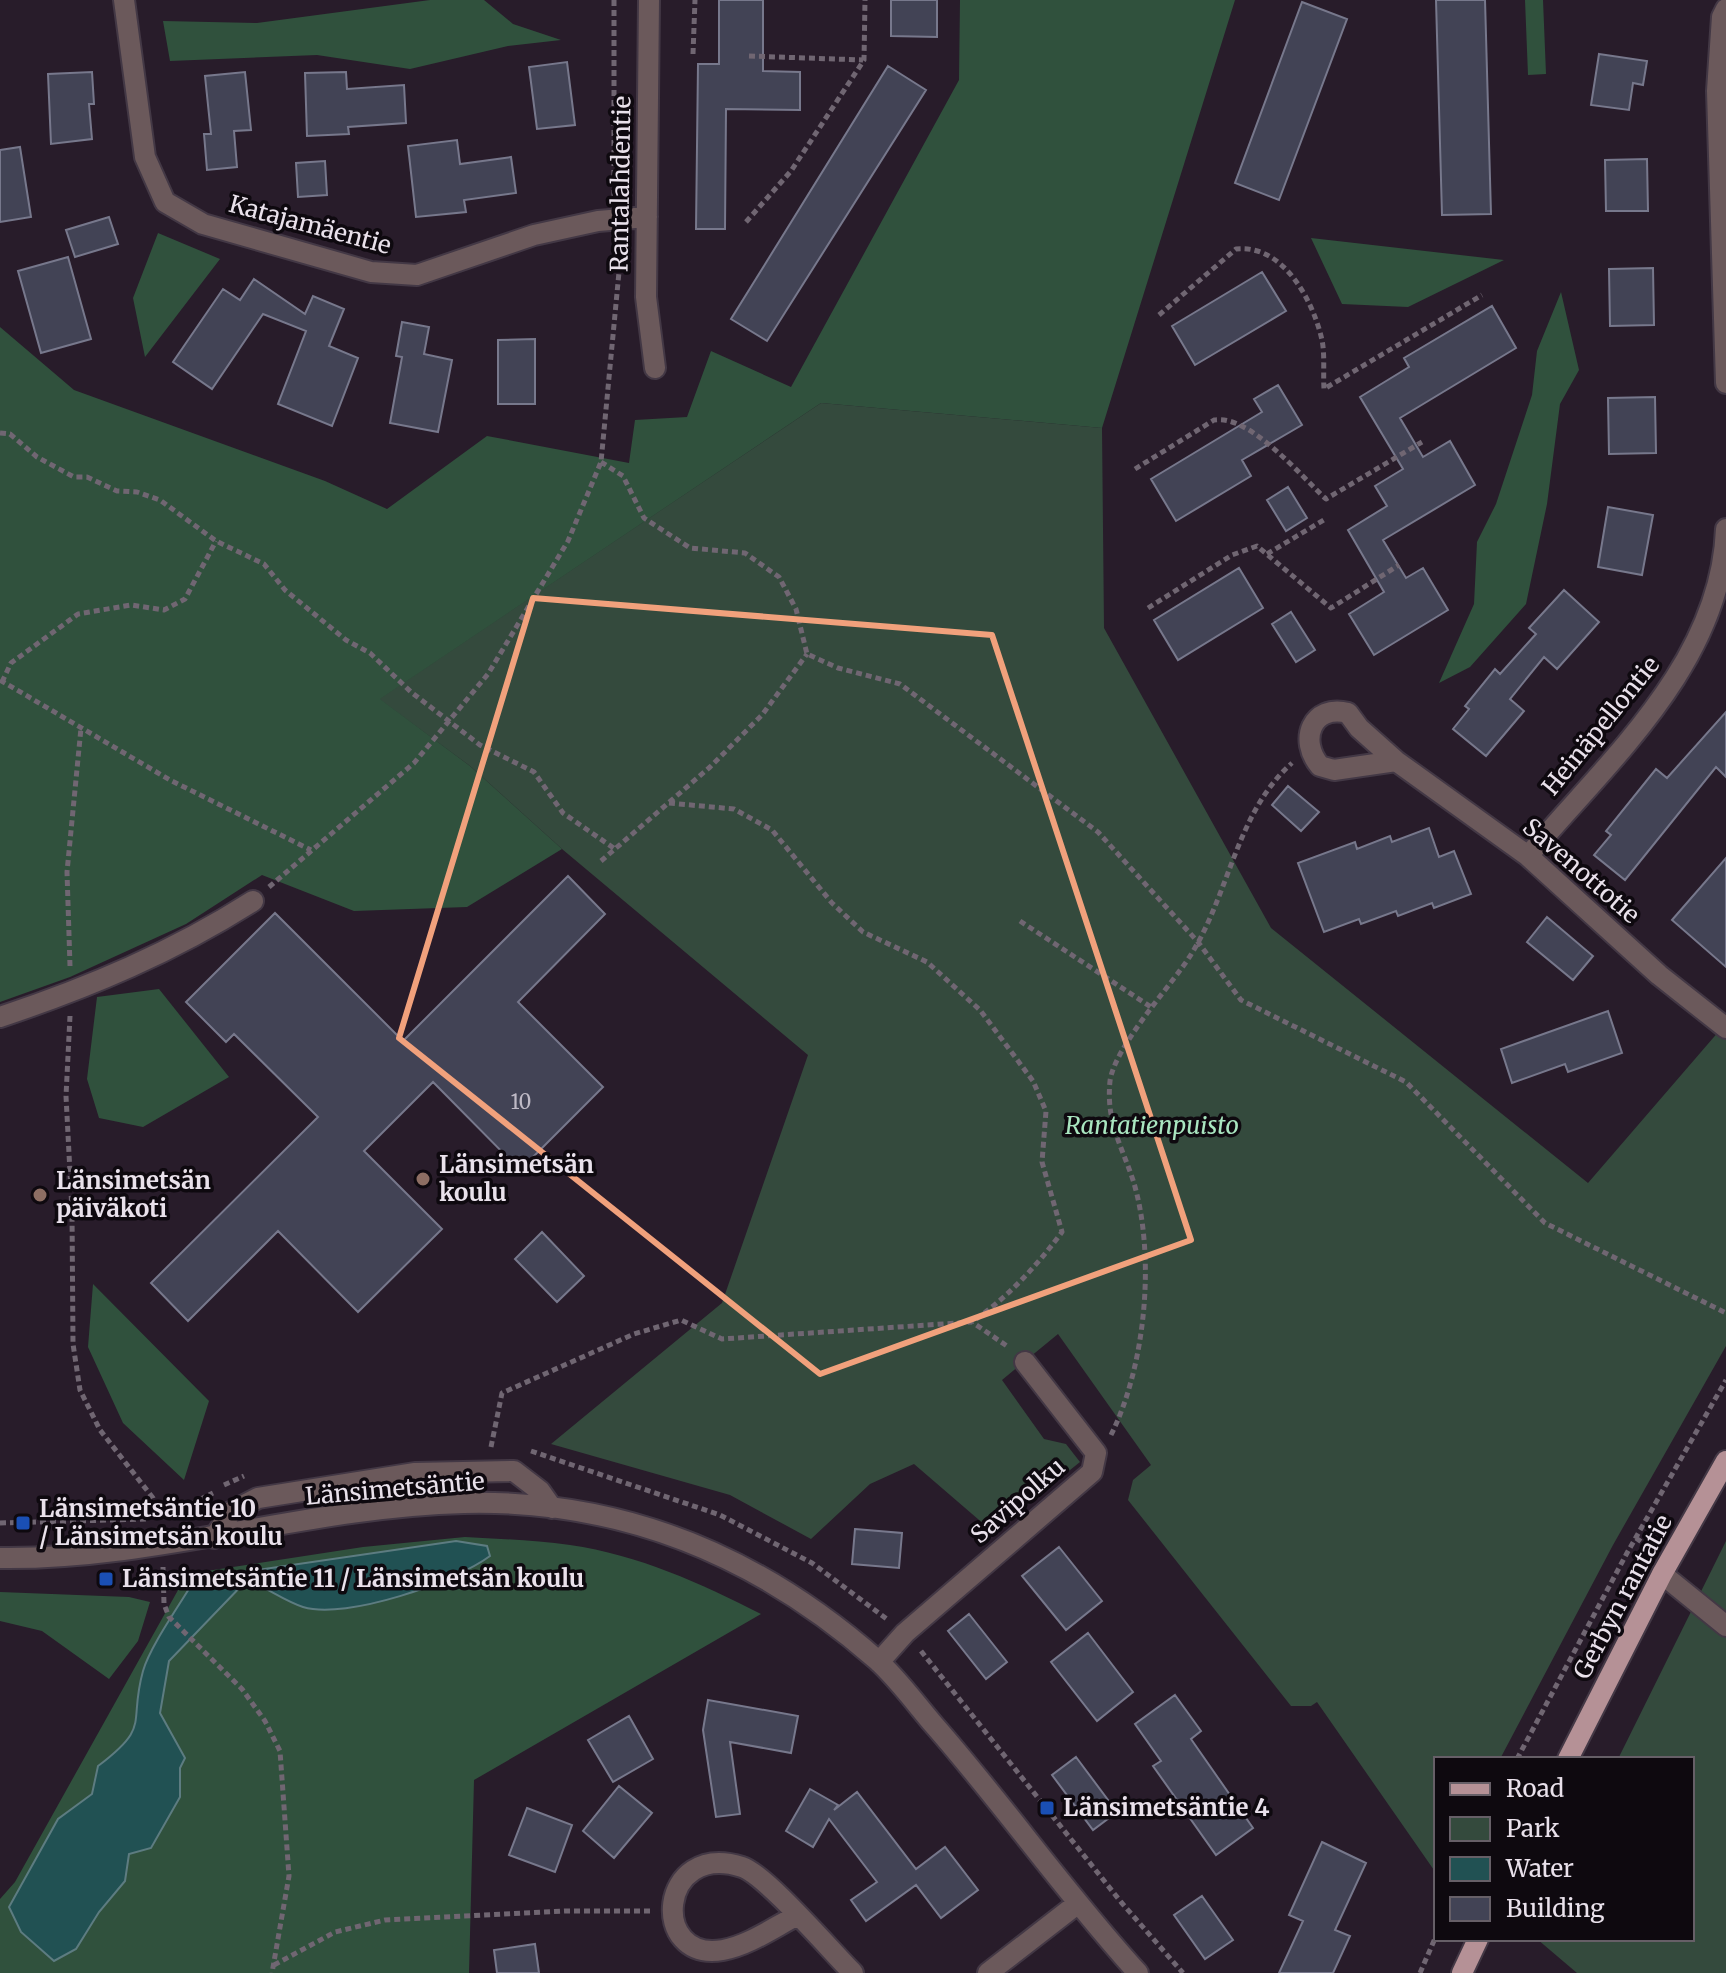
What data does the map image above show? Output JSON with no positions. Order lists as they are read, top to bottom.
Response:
{
  "streets": {
    "main road": ["Gerbyn rantatie"],
    "street": [
      "Rantalahdentie",
      "Katajamäentie",
      "Heinäpellontie",
      "Savenottotie",
      "Länsimetsäntie",
      "Savipolku"
    ]
  },
  "crossings": [
    ["Rantalahdentie", "Katajamäentie"],
    ["Heinäpellontie", "Savenottotie"],
    ["Länsimetsäntie", "Savipolku"]
  ],
  "parks": ["Rantatienpuisto"],
  "places": {
    "other": ["Länsimetsän koulu", "Länsimetsän päiväkoti"],
    "transit": ["Länsimetsäntie 10 / Länsimetsän koulu", "Länsimetsäntie 11 / Länsimetsän koulu", "Länsimetsäntie 4"]
  },
  "house_numbers": ["10"],
  "legend": [
    "Road",
    "Park",
    "Water",
    "Building"
  ]
}
